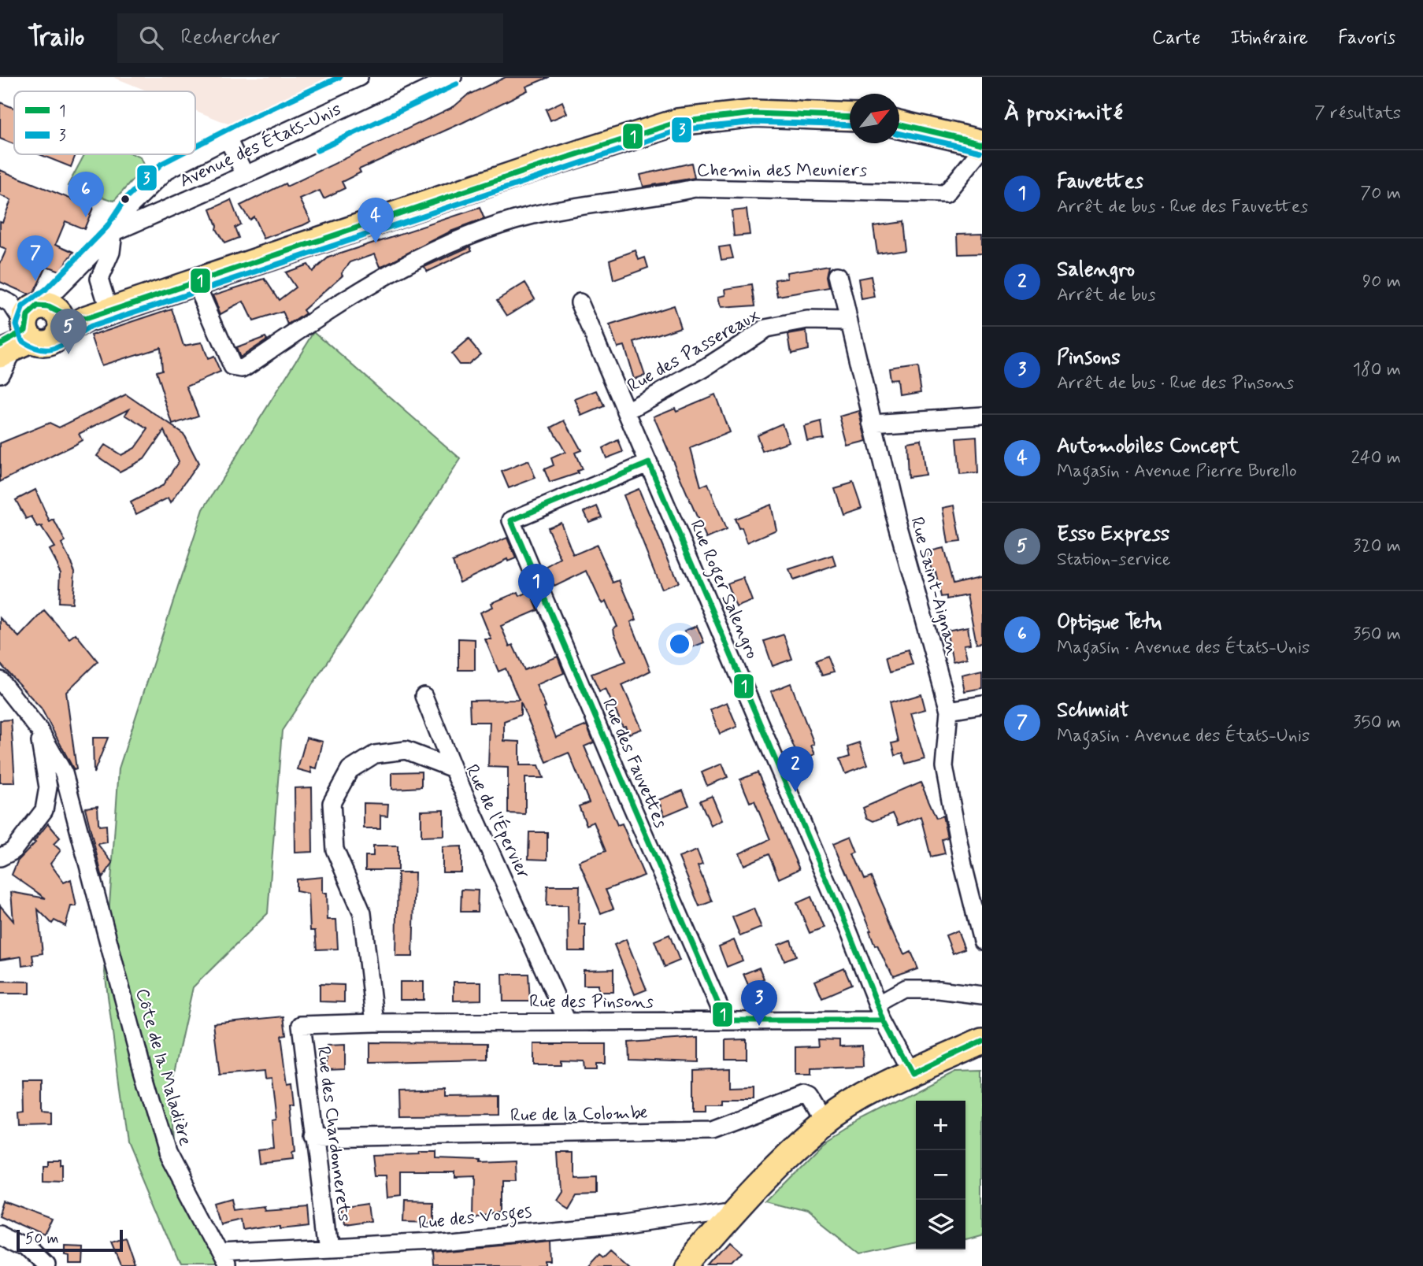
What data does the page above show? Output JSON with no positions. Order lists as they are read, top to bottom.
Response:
{
  "streets": {
    "street": [
      "Avenue des États-Unis",
      "Chemin des Meuniers",
      "Rue des Passereaux",
      "Rue Saint-Aignan",
      "Rue Roger Salengro",
      "Rue des Fauvettes",
      "Rue de l'Épervier",
      "Rue des Pinsons",
      "Côte de la Maladière",
      "Rue de la Colombe",
      "Rue des Chardonnerets",
      "Rue des Vosges"
    ]
  },
  "crossings": [
    ["Rue des Passereaux", "Rue Saint-Aignan"],
    ["Rue des Passereaux", "Rue Roger Salengro"],
    ["Rue Roger Salengro", "Rue des Fauvettes"],
    ["Rue Roger Salengro", "Rue des Pinsons"],
    ["Rue des Fauvettes", "Rue des Pinsons"],
    ["Rue de l'Épervier", "Rue des Pinsons"],
    ["Rue des Pinsons", "Rue des Chardonnerets"],
    ["Côte de la Maladière", "Rue des Vosges"],
    ["Rue de la Colombe", "Rue des Chardonnerets"],
    ["Rue des Chardonnerets", "Rue des Vosges"]
  ],
  "lines": ["transit line 3", "transit line 1"],
  "legend": ["1", "3"],
  "scale_bar": "50 m",
  "north": "top right",
  "page": {
    "header": "Trailo",
    "search": "Rechercher",
    "nav": ["Carte", "Itinéraire", "Favoris"],
    "heading": ["À proximité", "7 résultats"],
    "list": [
      {
        "mark": "1",
        "name": "Fauvettes",
        "note": "Arrêt de bus · Rue des Fauvettes",
        "value": "70 m"
      },
      {
        "mark": "2",
        "name": "Salengro",
        "note": "Arrêt de bus",
        "value": "90 m"
      },
      {
        "mark": "3",
        "name": "Pinsons",
        "note": "Arrêt de bus · Rue des Pinsons",
        "value": "180 m"
      },
      {
        "mark": "4",
        "name": "Automobiles Concept",
        "note": "Magasin · Avenue Pierre Burello",
        "value": "240 m"
      },
      {
        "mark": "5",
        "name": "Esso Express",
        "note": "Station-service",
        "value": "320 m"
      },
      {
        "mark": "6",
        "name": "Optique Tetu",
        "note": "Magasin · Avenue des États-Unis",
        "value": "350 m"
      },
      {
        "mark": "7",
        "name": "Schmidt",
        "note": "Magasin · Avenue des États-Unis",
        "value": "350 m"
      }
    ],
    "pins": [
      "6",
      "4",
      "7",
      "5",
      "1",
      "2",
      "3"
    ],
    "map_buttons": ["+", "−"],
    "scale": "50 m"
  }
}
